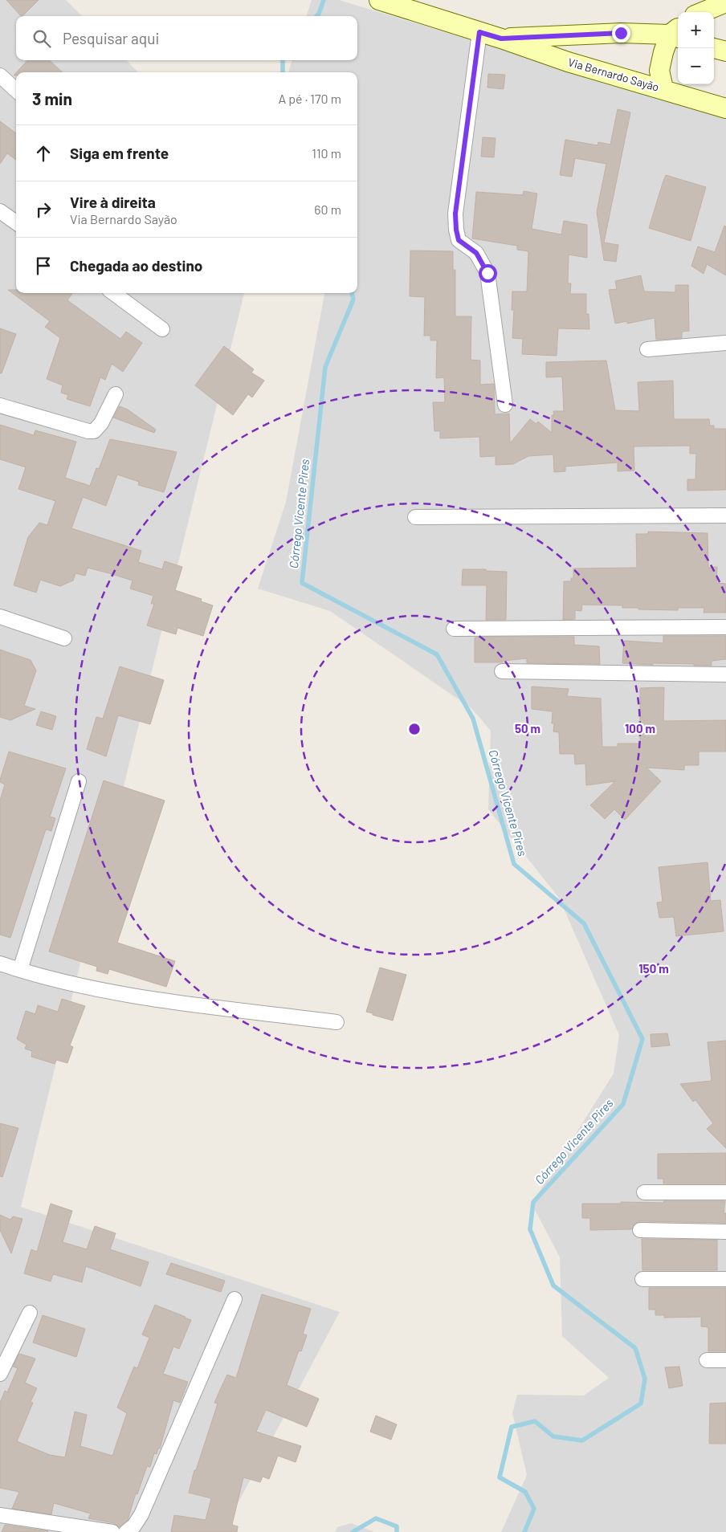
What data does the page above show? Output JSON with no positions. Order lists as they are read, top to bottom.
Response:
{
  "streets": {
    "main road": ["Via Bernardo Sayão"]
  },
  "water": ["Córrego Vicente Pires"],
  "page": {
    "map_buttons": ["+", "−"],
    "search": "Pesquisar aqui",
    "heading": ["3 min", "A pé · 170 m"],
    "list": [
      ["Siga em frente", "110 m"],
      ["Vire à direita", "Via Bernardo Sayão", "60 m"],
      "Chegada ao destino"
    ]
  },
  "rings": ["50 m", "100 m", "150 m"]
}
